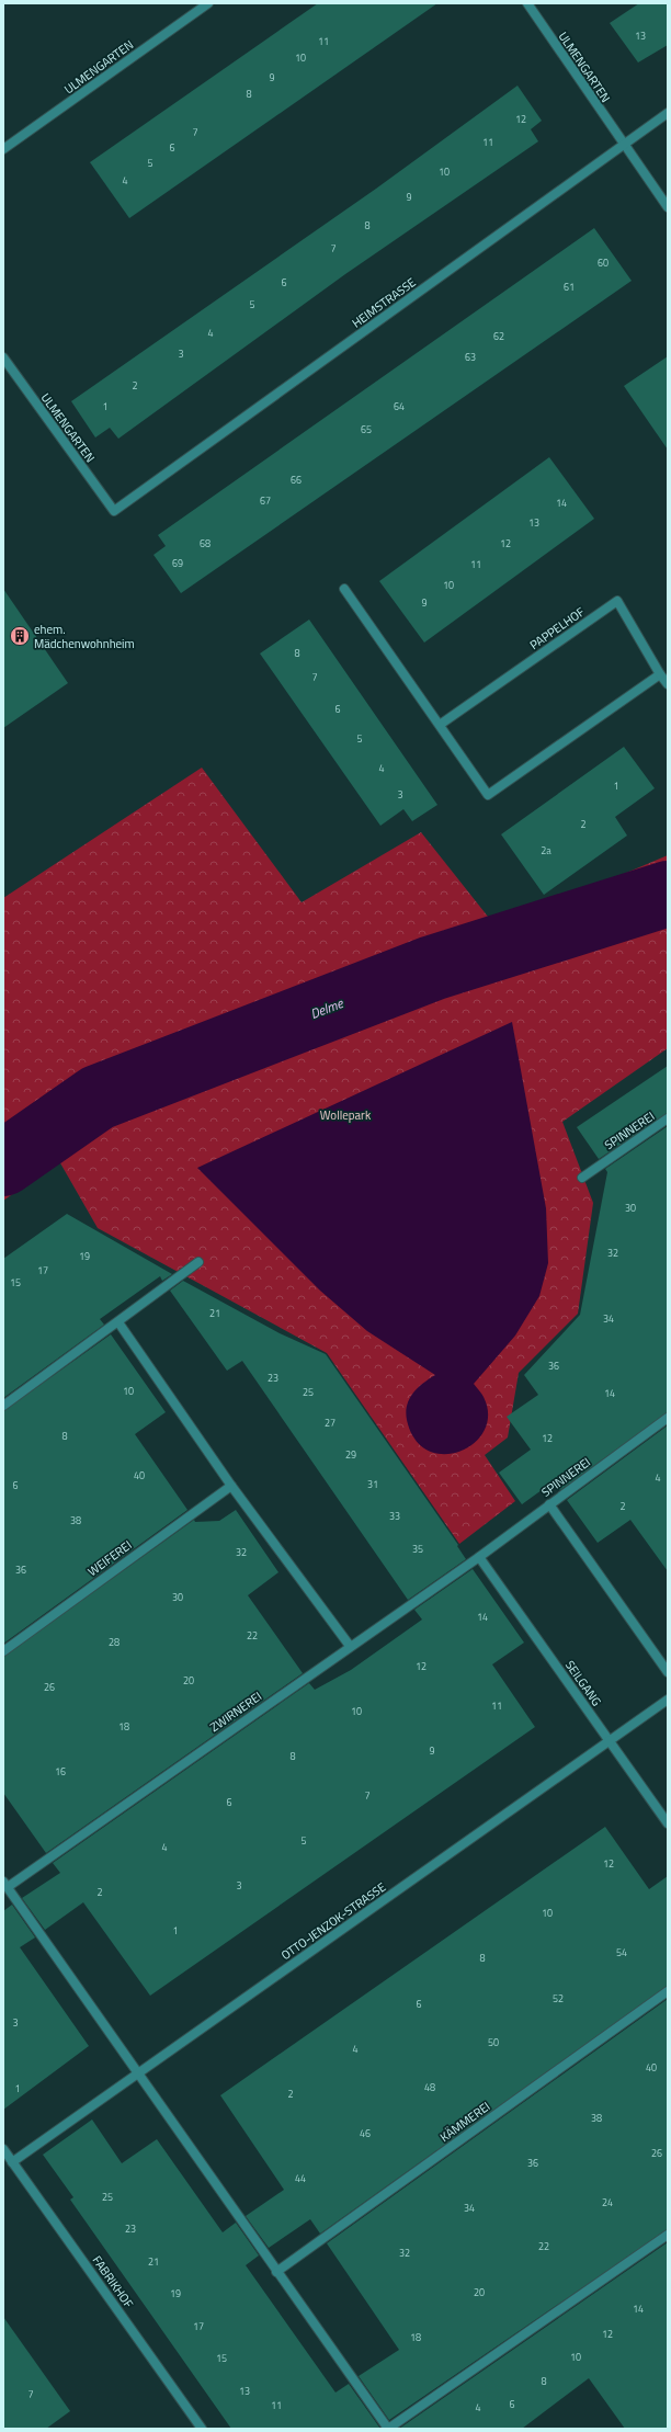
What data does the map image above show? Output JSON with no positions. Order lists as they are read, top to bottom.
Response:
{
  "streets": {
    "street": [
      "ULMENGARTEN",
      "HEIMSTRASSE",
      "PAPPELHOF",
      "SPINNEREI",
      "WEIFEREI",
      "SEILGANG",
      "ZWIRNEREI",
      "OTTO-JENZOK-STRASSE",
      "KÄMMEREI",
      "FABRIKHOF"
    ]
  },
  "crossings": [
    ["ULMENGARTEN", "HEIMSTRASSE"],
    ["SPINNEREI", "SEILGANG"],
    ["SPINNEREI", "ZWIRNEREI"],
    ["SEILGANG", "ZWIRNEREI"],
    ["SEILGANG", "OTTO-JENZOK-STRASSE"],
    ["ZWIRNEREI", "OTTO-JENZOK-STRASSE"],
    ["OTTO-JENZOK-STRASSE", "FABRIKHOF"]
  ],
  "water": ["Delme"],
  "parks": ["Wollepark"],
  "places": {
    "building": ["ehem. Mädchenwohnheim"]
  },
  "house_numbers": [
    "13",
    "11",
    "10",
    "9",
    "8",
    "12",
    "7",
    "11",
    "6",
    "5",
    "10",
    "4",
    "9",
    "8",
    "7",
    "60",
    "6",
    "61",
    "5",
    "4",
    "62",
    "3",
    "63",
    "2",
    "1",
    "64",
    "65",
    "66",
    "67",
    "14",
    "13",
    "68",
    "12",
    "69",
    "11",
    "10",
    "9",
    "8",
    "7",
    "6",
    "5",
    "4",
    "1",
    "3",
    "2",
    "2a",
    "30",
    "32",
    "19",
    "17",
    "15",
    "21",
    "34",
    "36",
    "23",
    "10",
    "25",
    "14",
    "27",
    "8",
    "12",
    "29",
    "40",
    "4",
    "31",
    "6",
    "2",
    "33",
    "38",
    "35",
    "32",
    "36",
    "30",
    "14",
    "22",
    "28",
    "12",
    "20",
    "26",
    "11",
    "10",
    "18",
    "9",
    "8",
    "16",
    "7",
    "6",
    "5",
    "4",
    "12",
    "3",
    "2",
    "10",
    "1",
    "54",
    "8",
    "52",
    "6",
    "3",
    "50",
    "4",
    "40",
    "48",
    "1",
    "2",
    "38",
    "46",
    "26",
    "36",
    "44",
    "25",
    "24",
    "34",
    "23",
    "22",
    "32",
    "21",
    "20",
    "19",
    "14",
    "17",
    "12",
    "18",
    "10",
    "15",
    "8",
    "13",
    "7",
    "6",
    "11",
    "4"
  ]
}
